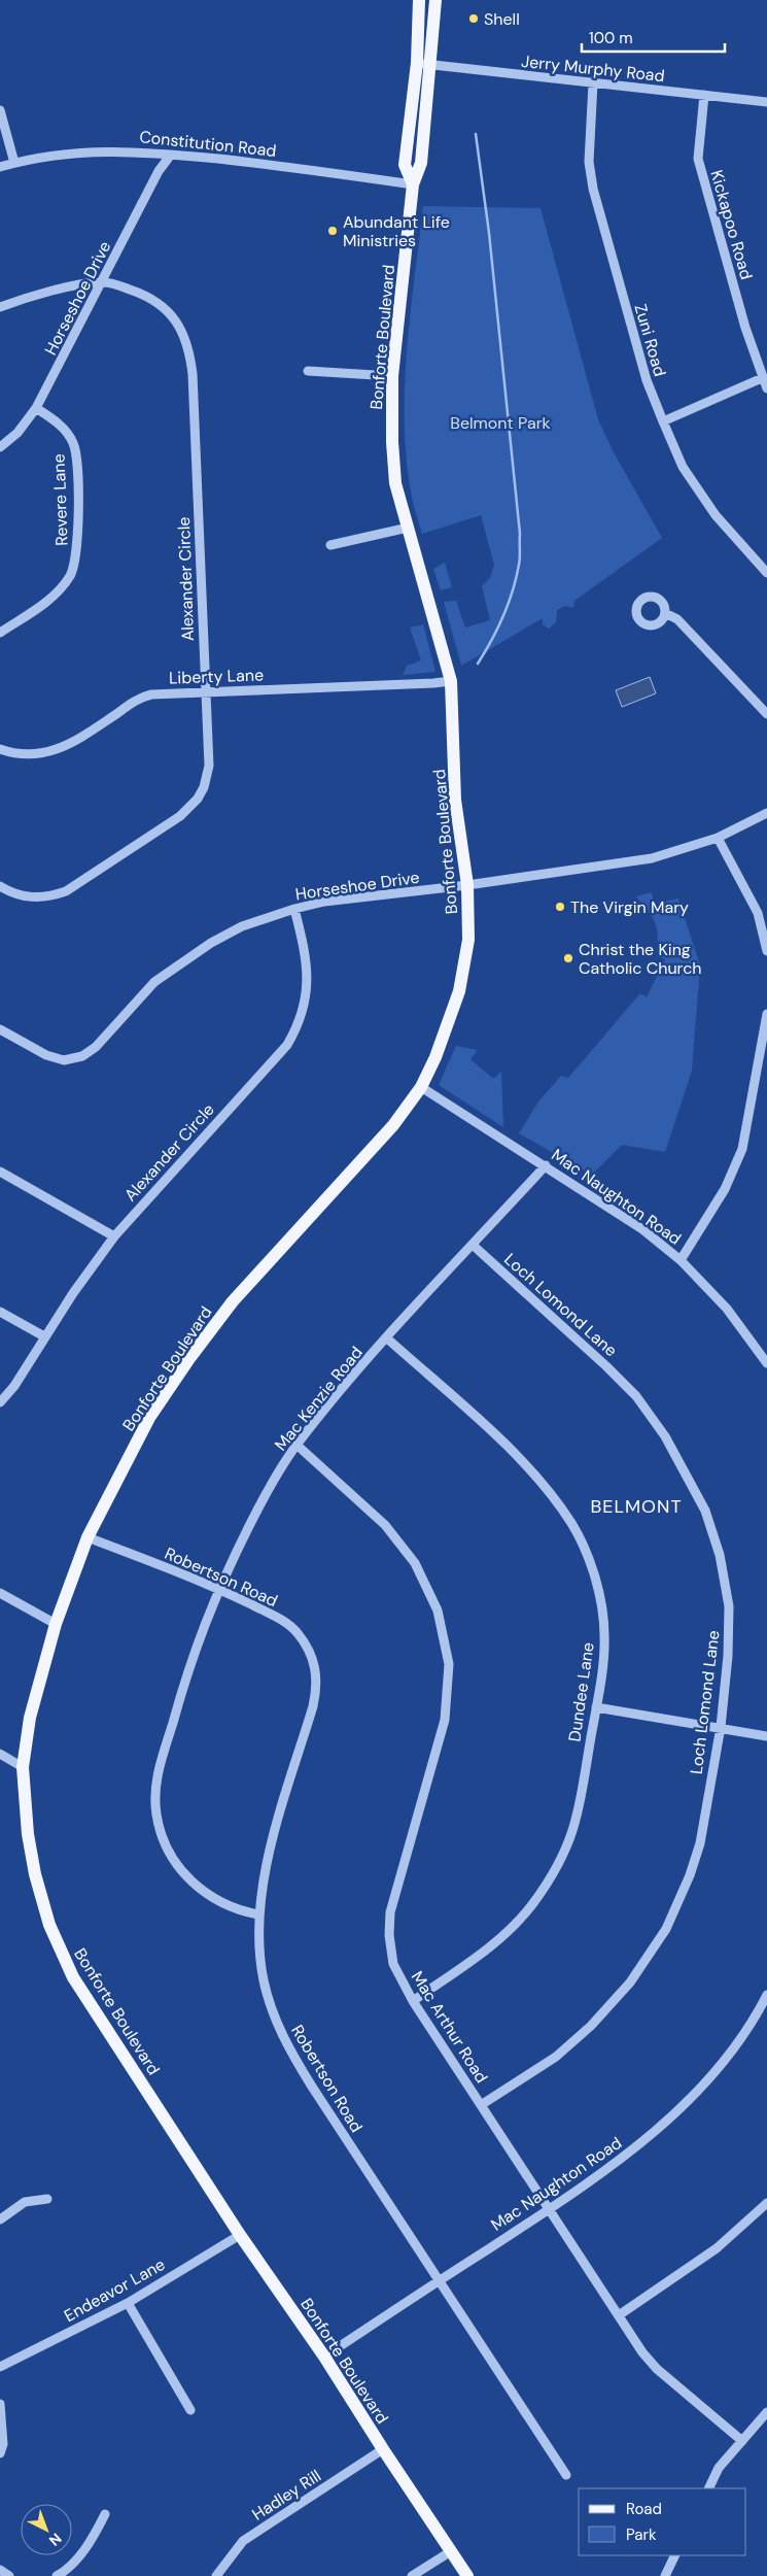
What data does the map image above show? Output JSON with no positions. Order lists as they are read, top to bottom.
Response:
{
  "streets": {
    "main road": ["Bonforte Boulevard"],
    "street": [
      "Jerry Murphy Road",
      "Constitution Road",
      "Kickapoo Road",
      "Horseshoe Drive",
      "Zuni Road",
      "Revere Lane",
      "Alexander Circle",
      "Liberty Lane",
      "Mac Naughton Road",
      "Loch Lomond Lane",
      "Mac Kenzie Road",
      "Robertson Road",
      "Dundee Lane",
      "Mac Arthur Road",
      "Endeavor Lane",
      "Hadley Rill"
    ]
  },
  "crossings": [
    ["Jerry Murphy Road", "Kickapoo Road"],
    ["Jerry Murphy Road", "Bonforte Boulevard"],
    ["Jerry Murphy Road", "Zuni Road"],
    ["Constitution Road", "Horseshoe Drive"],
    ["Constitution Road", "Bonforte Boulevard"],
    ["Horseshoe Drive", "Bonforte Boulevard"],
    ["Horseshoe Drive", "Revere Lane"],
    ["Horseshoe Drive", "Alexander Circle"],
    ["Bonforte Boulevard", "Liberty Lane"],
    ["Bonforte Boulevard", "Mac Naughton Road"],
    ["Bonforte Boulevard", "Robertson Road"],
    ["Bonforte Boulevard", "Endeavor Lane"],
    ["Bonforte Boulevard", "Hadley Rill"],
    ["Alexander Circle", "Liberty Lane"],
    ["Mac Naughton Road", "Mac Kenzie Road"],
    ["Mac Naughton Road", "Robertson Road"],
    ["Mac Naughton Road", "Mac Arthur Road"],
    ["Loch Lomond Lane", "Mac Kenzie Road"],
    ["Loch Lomond Lane", "Mac Arthur Road"],
    ["Mac Kenzie Road", "Robertson Road"],
    ["Mac Kenzie Road", "Dundee Lane"],
    ["Mac Kenzie Road", "Mac Arthur Road"],
    ["Dundee Lane", "Mac Arthur Road"]
  ],
  "districts": ["BELMONT"],
  "parks": ["Belmont Park"],
  "places": [
    "Shell",
    "Abundant Life Ministries",
    "The Virgin Mary",
    "Christ the King Catholic Church"
  ],
  "legend": ["Road", "Park"],
  "scale_bar": "100 m",
  "north": "bottom right"
}
